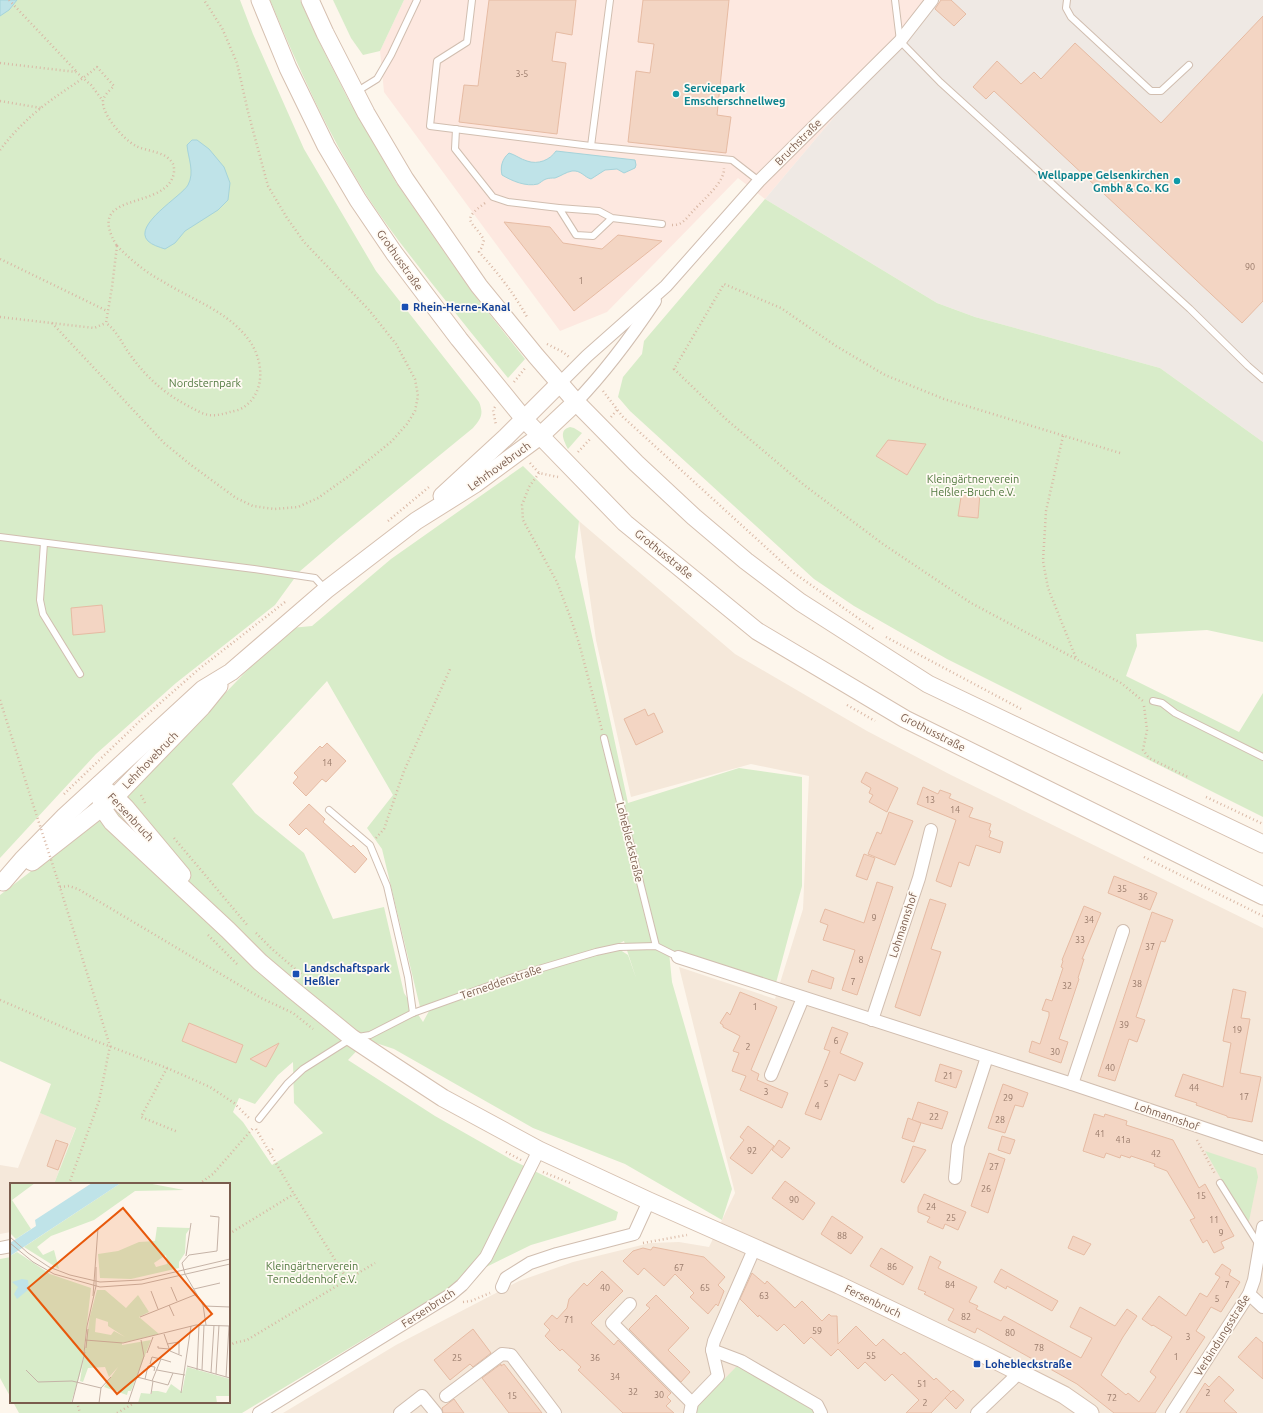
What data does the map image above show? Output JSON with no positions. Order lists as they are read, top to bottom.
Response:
{
  "streets": {
    "main road": ["Grothusstraße", "Lehrhovebruch", "Fersenbruch"],
    "street": ["Bruchstraße", "Lohmannshof", "Verbindungsstraße"],
    "lane": ["Lohebleckstraße", "Terneddenstraße"]
  },
  "crossings": [
    ["Bruchstraße", "Lehrhovebruch"],
    ["Grothusstraße", "Lehrhovebruch"],
    ["Lehrhovebruch", "Fersenbruch"],
    ["Fersenbruch", "Terneddenstraße"],
    ["Lohebleckstraße", "Terneddenstraße"]
  ],
  "parks": ["Nordsternpark", "Kleingärtnerverein Heßler-Bruch e.V.", "Kleingärtnerverein Terneddenhof e.V."],
  "places": {
    "other": ["Servicepark Emscherschnellweg", "Wellpappe Gelsenkirchen Gmbh & Co. KG"],
    "transit": ["Rhein-Herne-Kanal", "Landschaftspark Heßler", "Lohebleckstraße"]
  },
  "house_numbers": [
    "3-5",
    "90",
    "1",
    "14",
    "13",
    "14",
    "35",
    "36",
    "9",
    "34",
    "33",
    "37",
    "8",
    "7",
    "38",
    "32",
    "1",
    "39",
    "19",
    "6",
    "2",
    "30",
    "40",
    "21",
    "5",
    "44",
    "3",
    "17",
    "29",
    "4",
    "22",
    "28",
    "41",
    "41a",
    "92",
    "42",
    "27",
    "26",
    "15",
    "90",
    "24",
    "25",
    "11",
    "9",
    "88",
    "86",
    "67",
    "84",
    "7",
    "40",
    "65",
    "63",
    "5",
    "82",
    "71",
    "59",
    "80",
    "3",
    "78",
    "55",
    "1",
    "25",
    "36",
    "34",
    "51",
    "32",
    "2",
    "30",
    "15",
    "72",
    "2"
  ]
}
